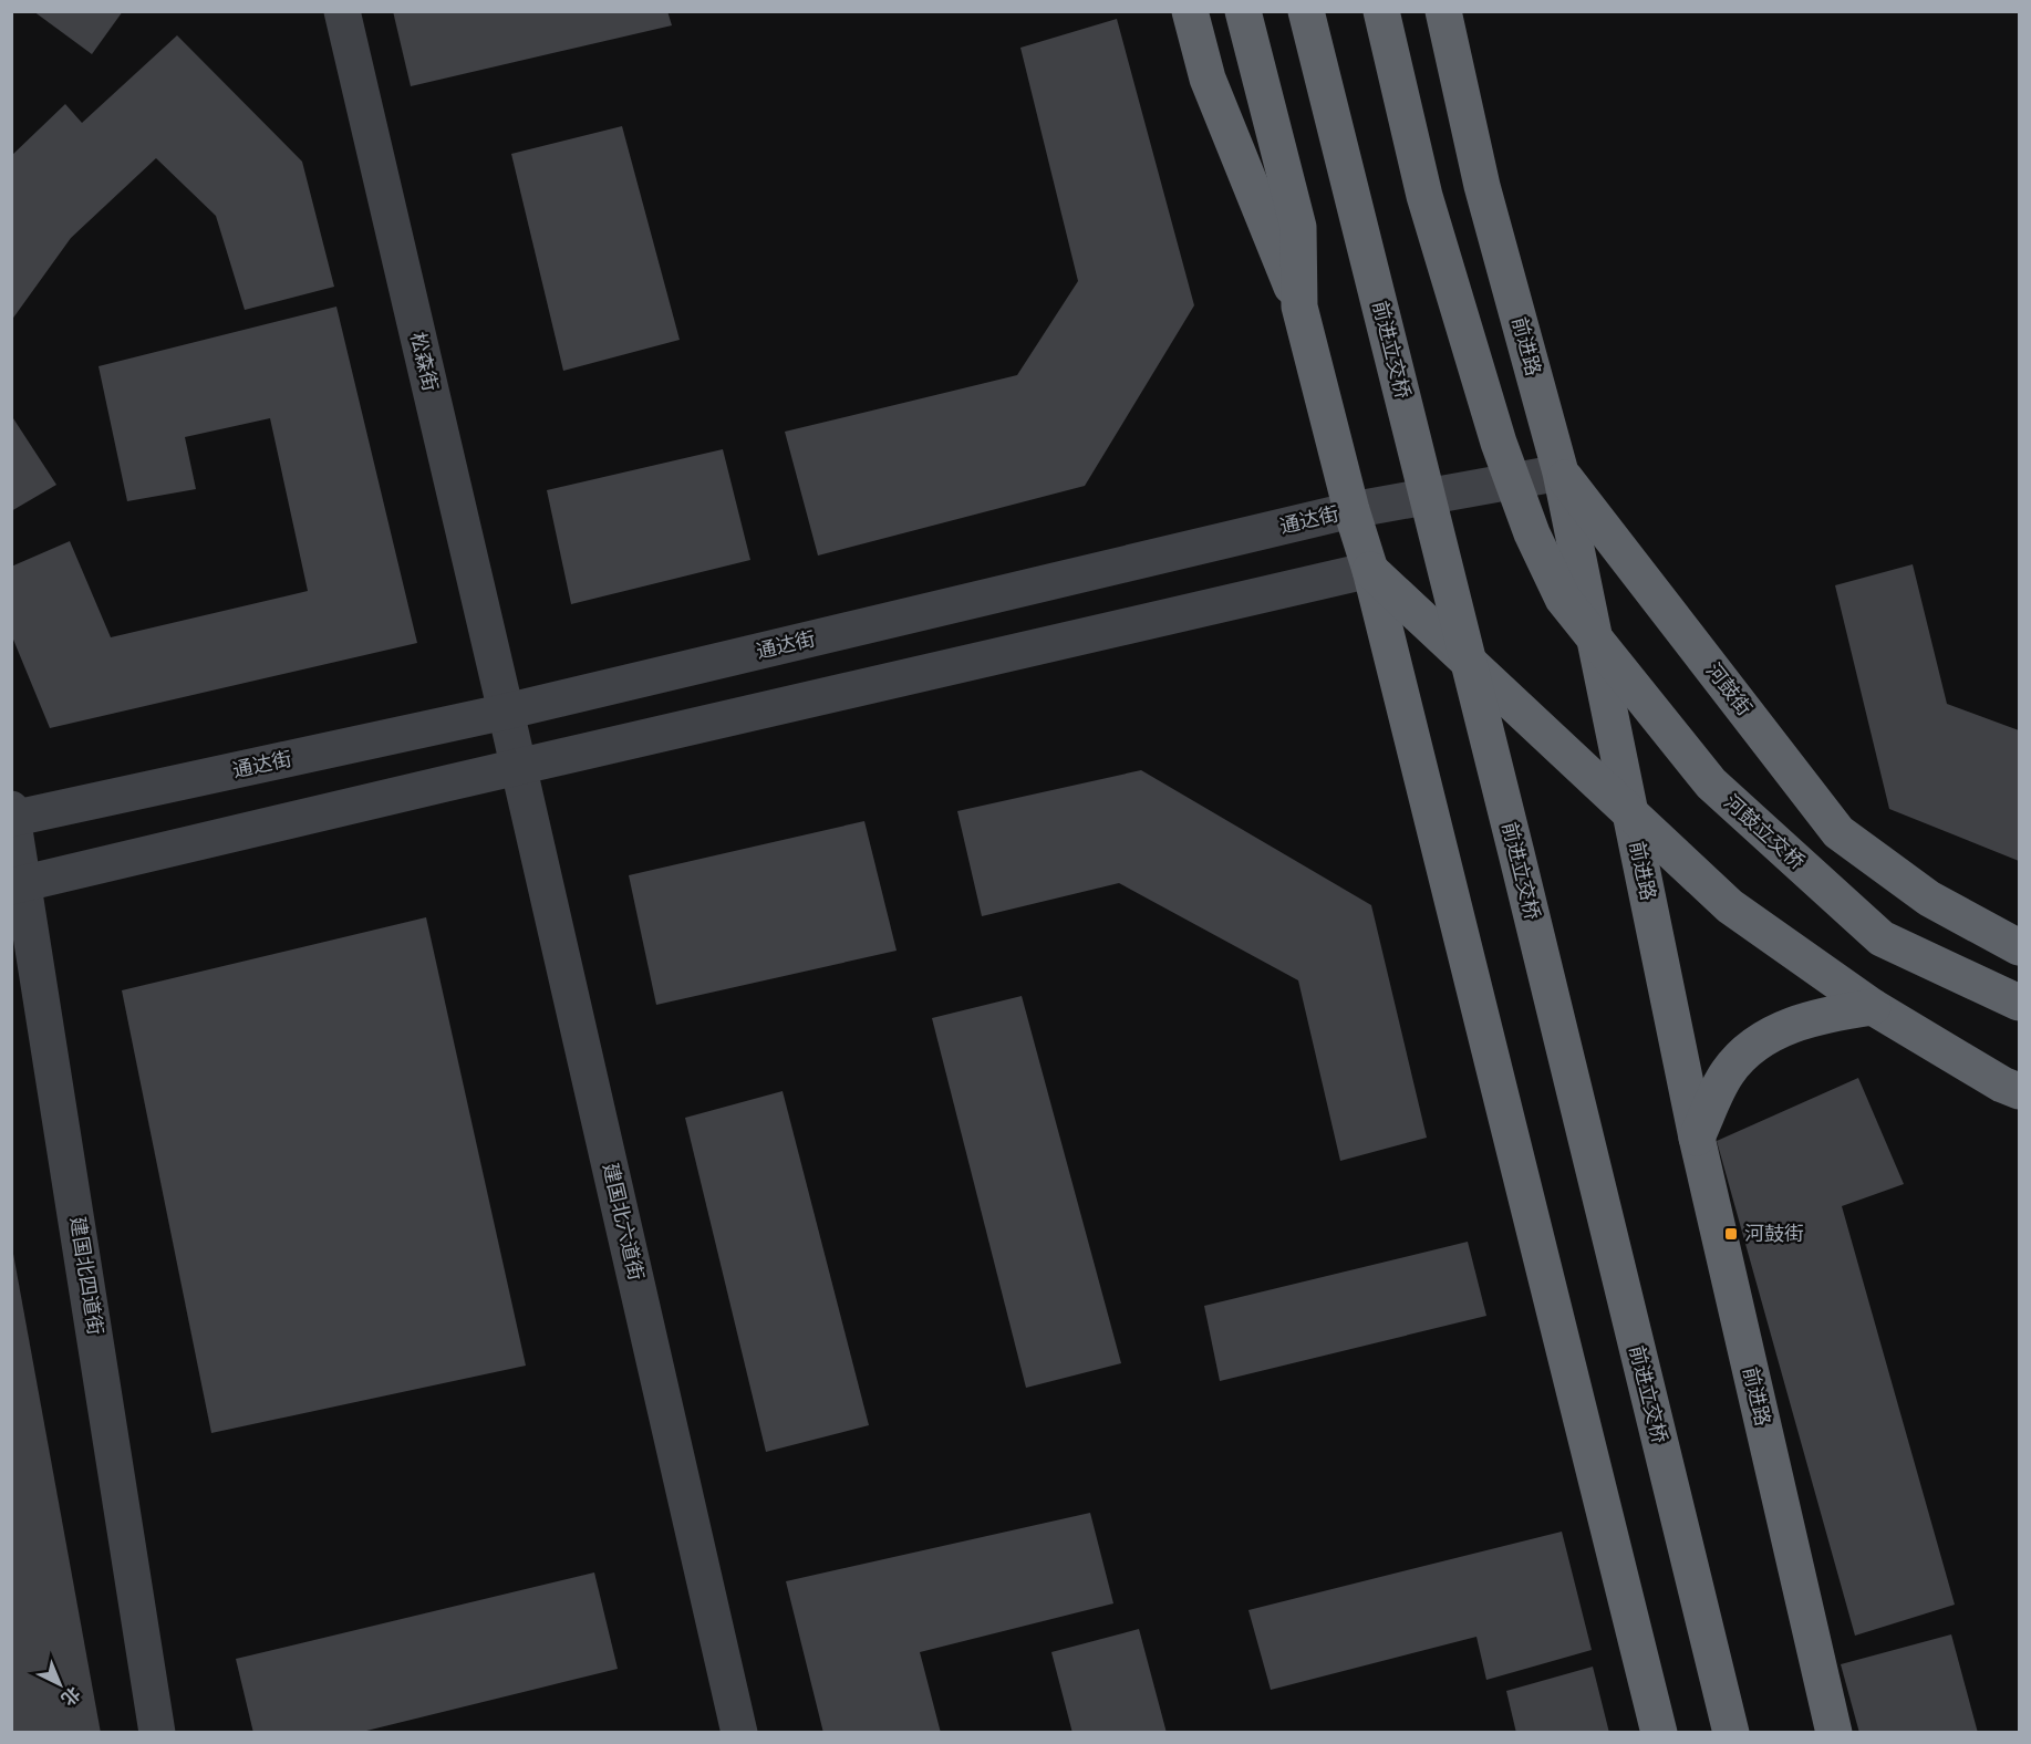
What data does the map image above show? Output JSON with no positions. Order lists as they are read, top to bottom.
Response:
{
  "streets": {
    "highway": [
      "前进路",
      "前进立交桥",
      "河鼓街",
      "河鼓立交桥"
    ],
    "main road": [
      "松森街",
      "通达街",
      "建国北六道街",
      "建国北四道街"
    ]
  },
  "crossings": [
    ["前进路", "通达街"],
    ["前进路", "河鼓街"],
    ["松森街", "通达街"],
    ["松森街", "建国北六道街"],
    ["通达街", "河鼓街"],
    ["通达街", "建国北六道街"],
    ["通达街", "建国北四道街"]
  ],
  "places": {
    "transit": ["河鼓街"]
  },
  "north": "bottom right"
}
